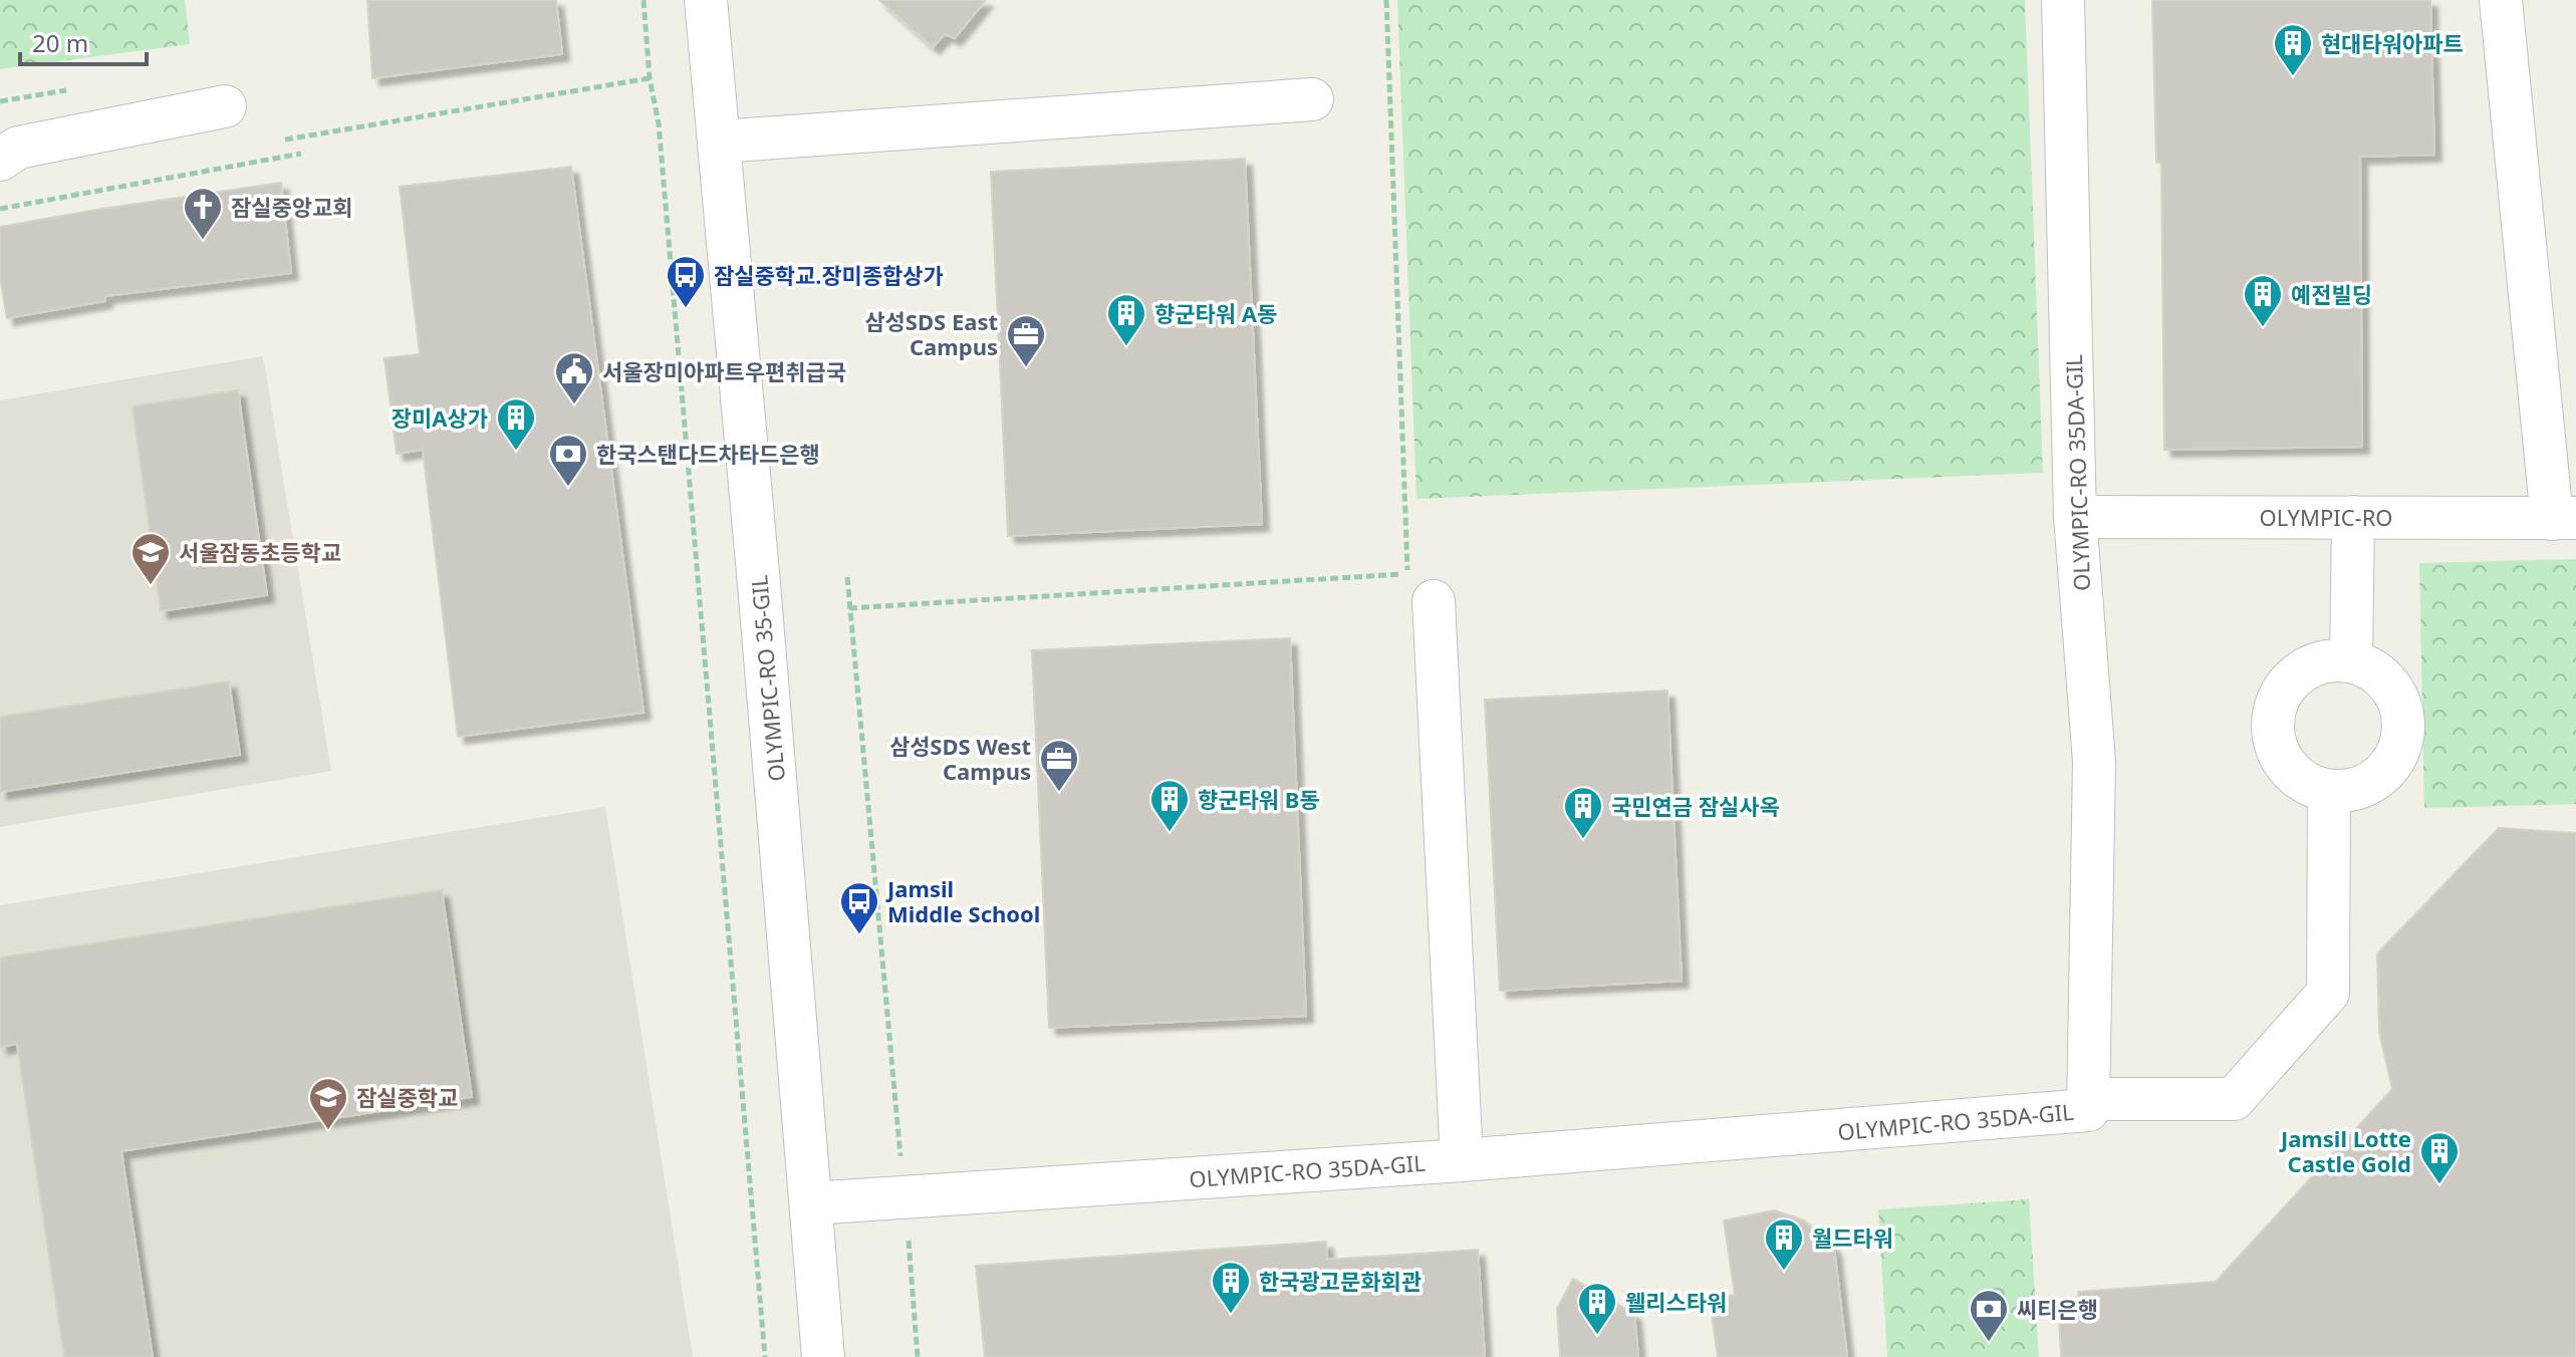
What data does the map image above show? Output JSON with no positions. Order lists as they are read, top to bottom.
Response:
{
  "streets": {
    "street": ["OLYMPIC-RO 35DA-GIL", "OLYMPIC-RO", "OLYMPIC-RO 35-GIL"]
  },
  "crossings": [
    ["OLYMPIC-RO 35DA-GIL", "OLYMPIC-RO"],
    ["OLYMPIC-RO 35DA-GIL", "OLYMPIC-RO 35-GIL"]
  ],
  "places": {
    "building": [
      "현대타워아파트",
      "예전빌딩",
      "향군타워 A동",
      "장미A상가",
      "향군타워 B동",
      "국민연금 잠실사옥",
      "Jamsil Lotte Castle Gold",
      "월드타워",
      "한국광고문화회관",
      "웰리스타워"
    ],
    "church": ["잠실중앙교회"],
    "bus stop": ["잠실중학교.장미종합상가", "Jamsil Middle School"],
    "office": ["삼성SDS East Campus", "삼성SDS West Campus"],
    "public building": ["서울장미아파트우편취급국"],
    "bank": ["한국스탠다드차타드은행", "씨티은행"],
    "school or university": ["서울잠동초등학교", "잠실중학교"]
  },
  "scale_bar": "20 m"
}
